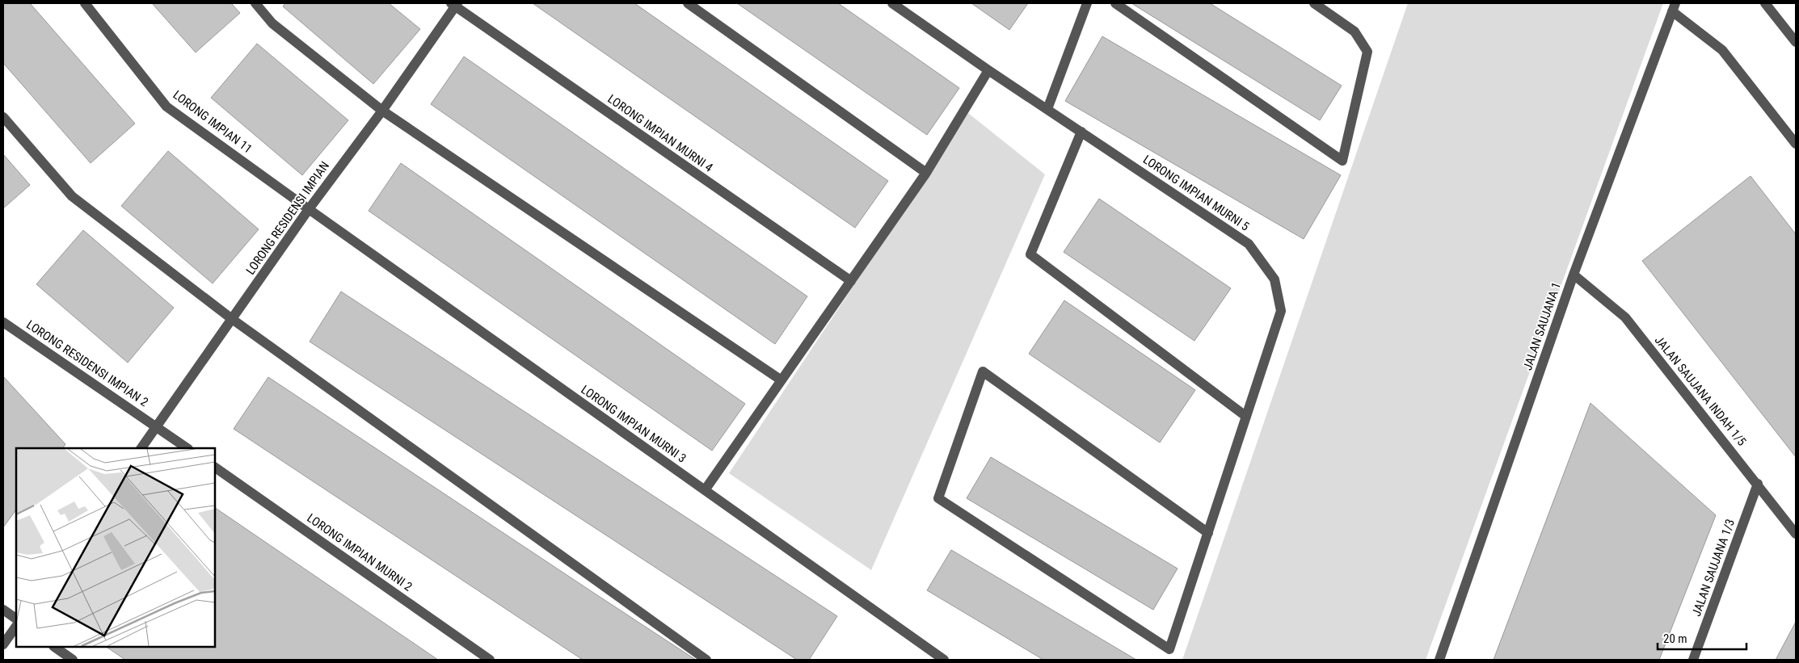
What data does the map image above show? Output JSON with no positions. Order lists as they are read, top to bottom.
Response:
{
  "streets": {
    "street": [
      "LORONG IMPIAN 11",
      "LORONG IMPIAN MURNI 4",
      "LORONG IMPIAN MURNI 5",
      "LORONG RESIDENSI IMPIAN",
      "JALAN SAUJANA 1",
      "LORONG RESIDENSI IMPIAN 2",
      "JALAN SAUJANA INDAH 1/5",
      "LORONG IMPIAN MURNI 3",
      "LORONG IMPIAN MURNI 2",
      "JALAN SAUJANA 1/3"
    ]
  },
  "crossings": [
    ["LORONG IMPIAN 11", "LORONG RESIDENSI IMPIAN"],
    ["LORONG IMPIAN 11", "LORONG IMPIAN MURNI 3"],
    ["LORONG IMPIAN MURNI 4", "LORONG RESIDENSI IMPIAN"],
    ["LORONG RESIDENSI IMPIAN", "LORONG RESIDENSI IMPIAN 2"],
    ["LORONG RESIDENSI IMPIAN", "LORONG IMPIAN MURNI 3"],
    ["JALAN SAUJANA 1", "JALAN SAUJANA INDAH 1/5"],
    ["JALAN SAUJANA INDAH 1/5", "JALAN SAUJANA 1/3"]
  ],
  "scale_bar": "20 m"
}
